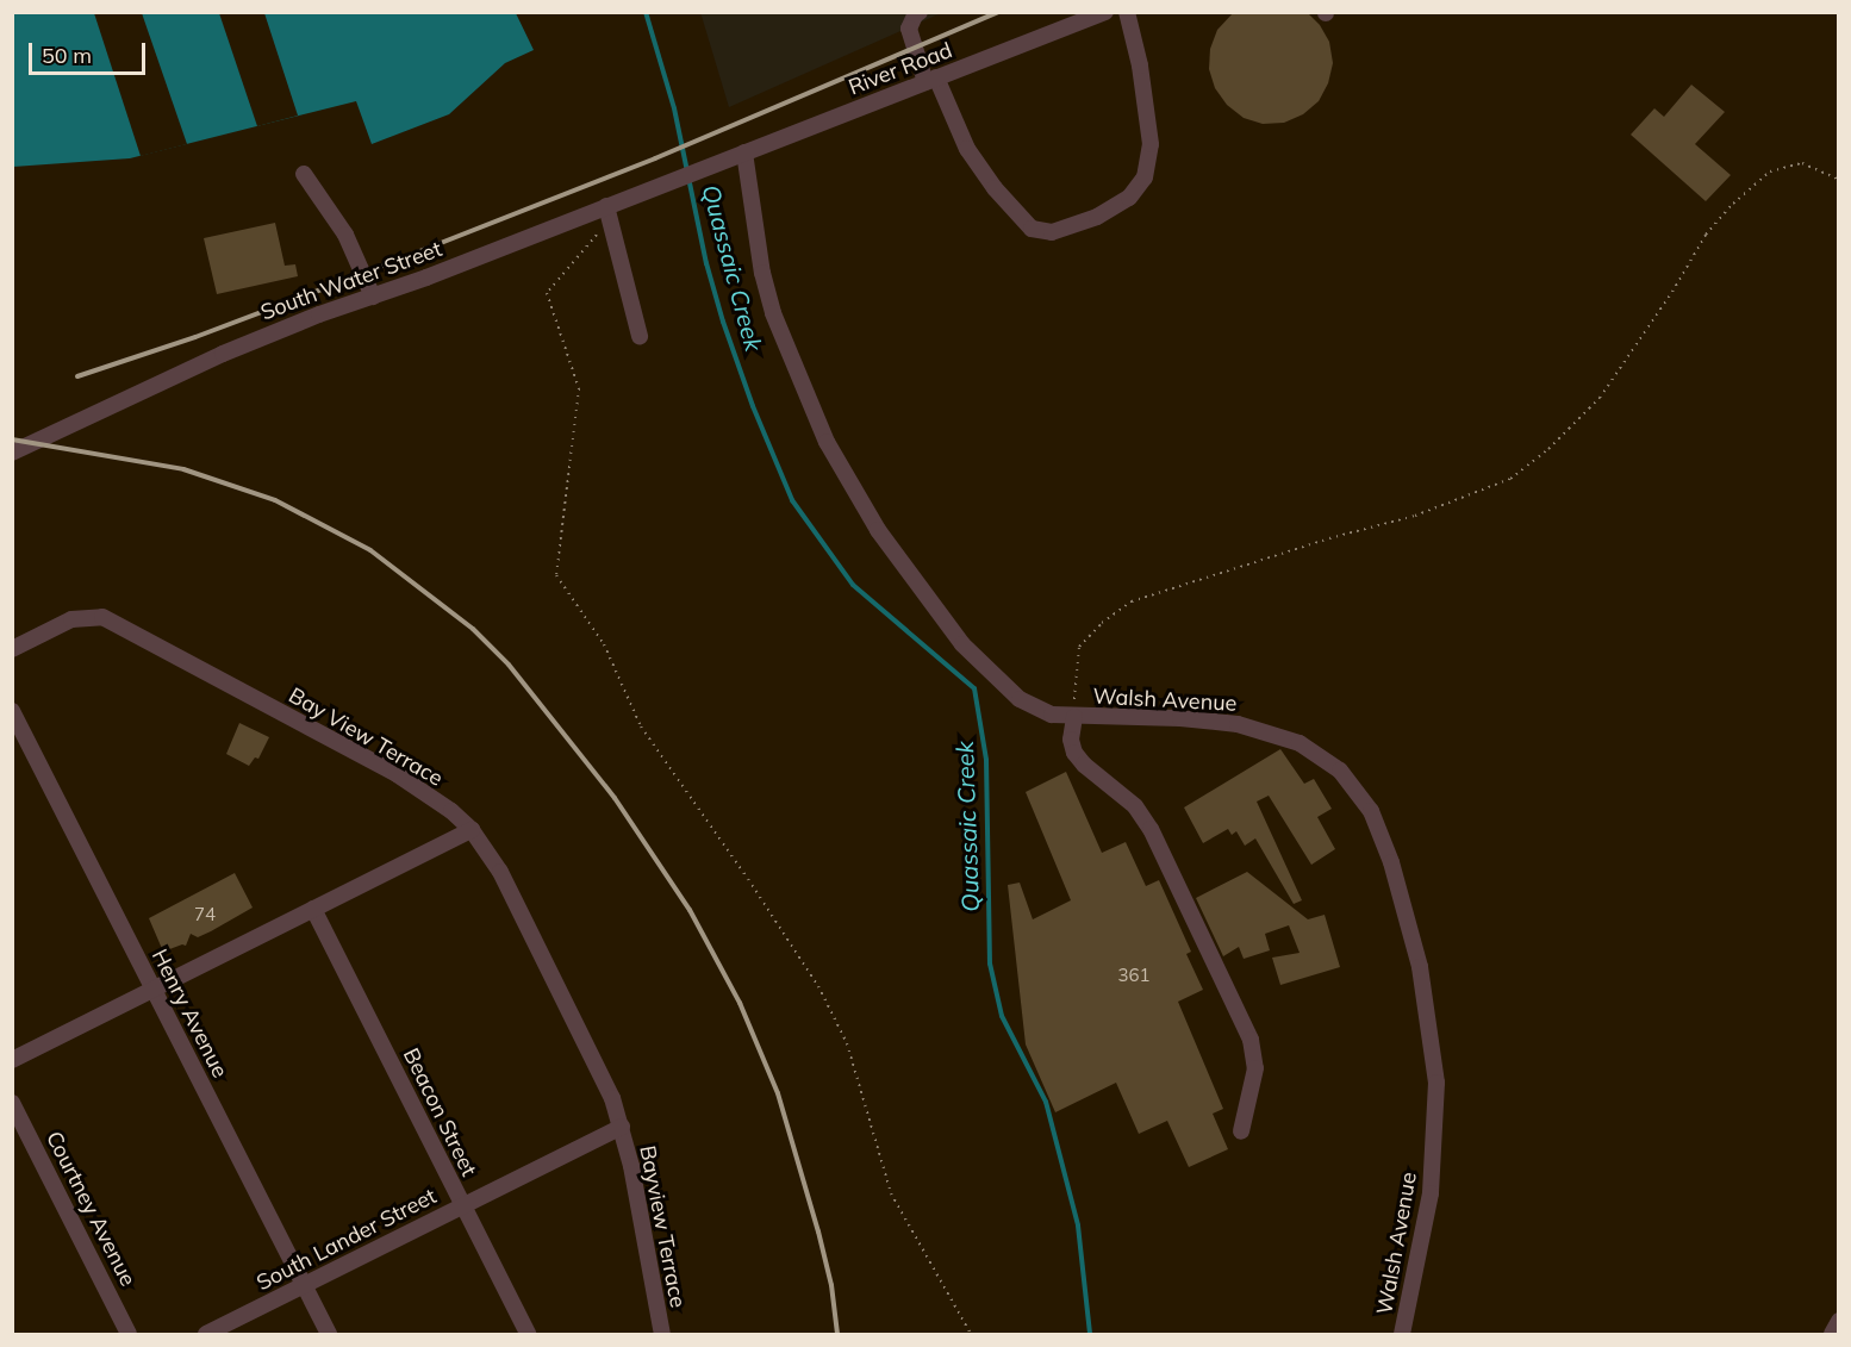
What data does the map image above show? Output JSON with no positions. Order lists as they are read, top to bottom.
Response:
{
  "streets": {
    "street": [
      "River Road",
      "South Water Street",
      "Walsh Avenue",
      "Bay View Terrace",
      "Henry Avenue",
      "Beacon Street",
      "Courtney Avenue",
      "Bayview Terrace",
      "South Lander Street"
    ]
  },
  "crossings": [
    ["River Road", "South Water Street"],
    ["River Road", "Walsh Avenue"],
    ["Bay View Terrace", "Bayview Terrace"],
    ["Bay View Terrace", "South Lander Street"],
    ["Henry Avenue", "South Lander Street"],
    ["Beacon Street", "South Lander Street"],
    ["Bayview Terrace", "South Lander Street"]
  ],
  "water": ["Quassaic Creek"],
  "house_numbers": ["74", "361"],
  "scale_bar": "50 m"
}
